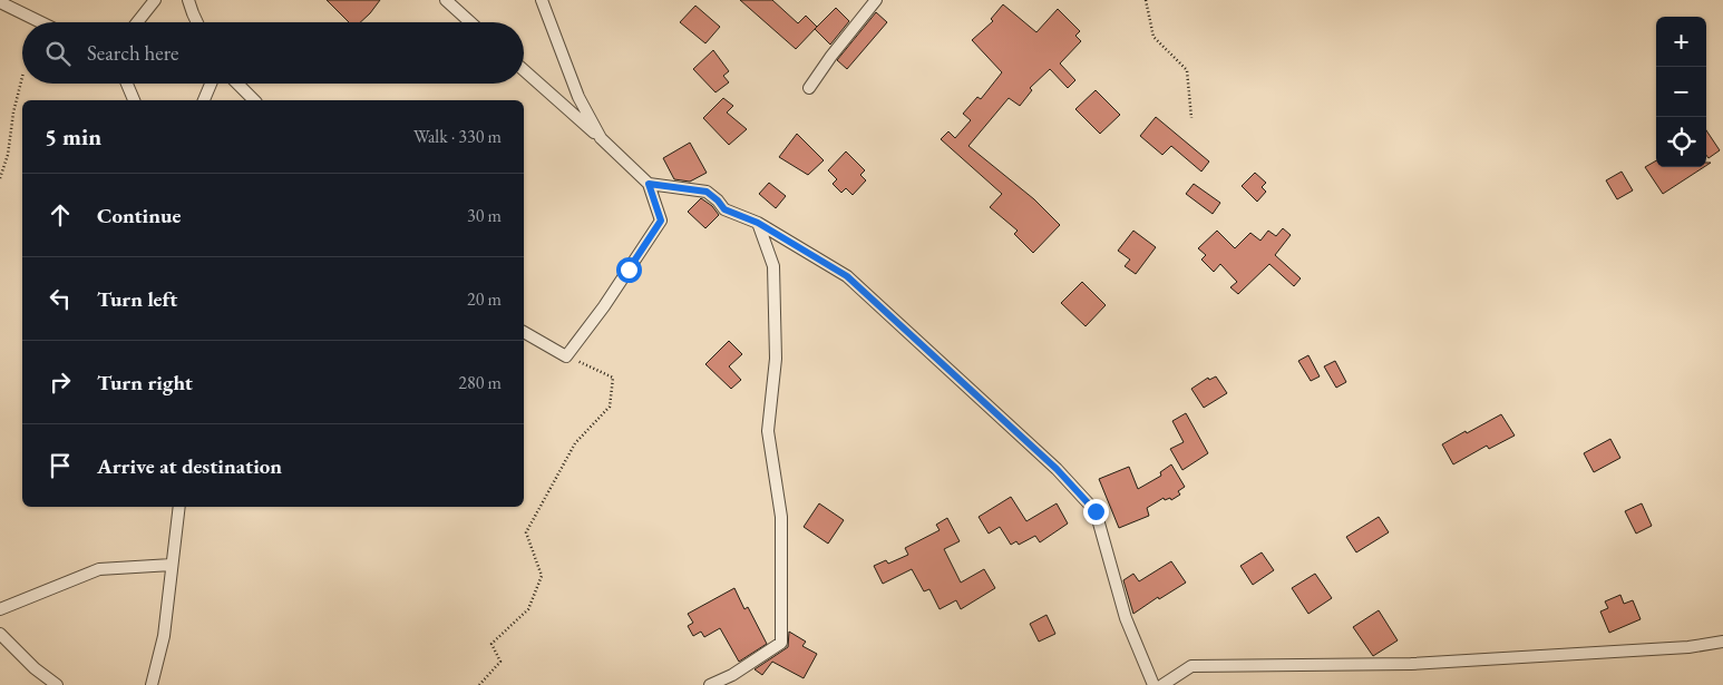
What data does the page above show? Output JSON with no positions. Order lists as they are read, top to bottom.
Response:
{
  "page": {
    "map_buttons": ["+", "−"],
    "search": "Search here",
    "heading": ["5 min", "Walk · 330 m"],
    "list": [
      ["Continue", "30 m"],
      ["Turn left", "20 m"],
      ["Turn right", "280 m"],
      "Arrive at destination"
    ]
  }
}
